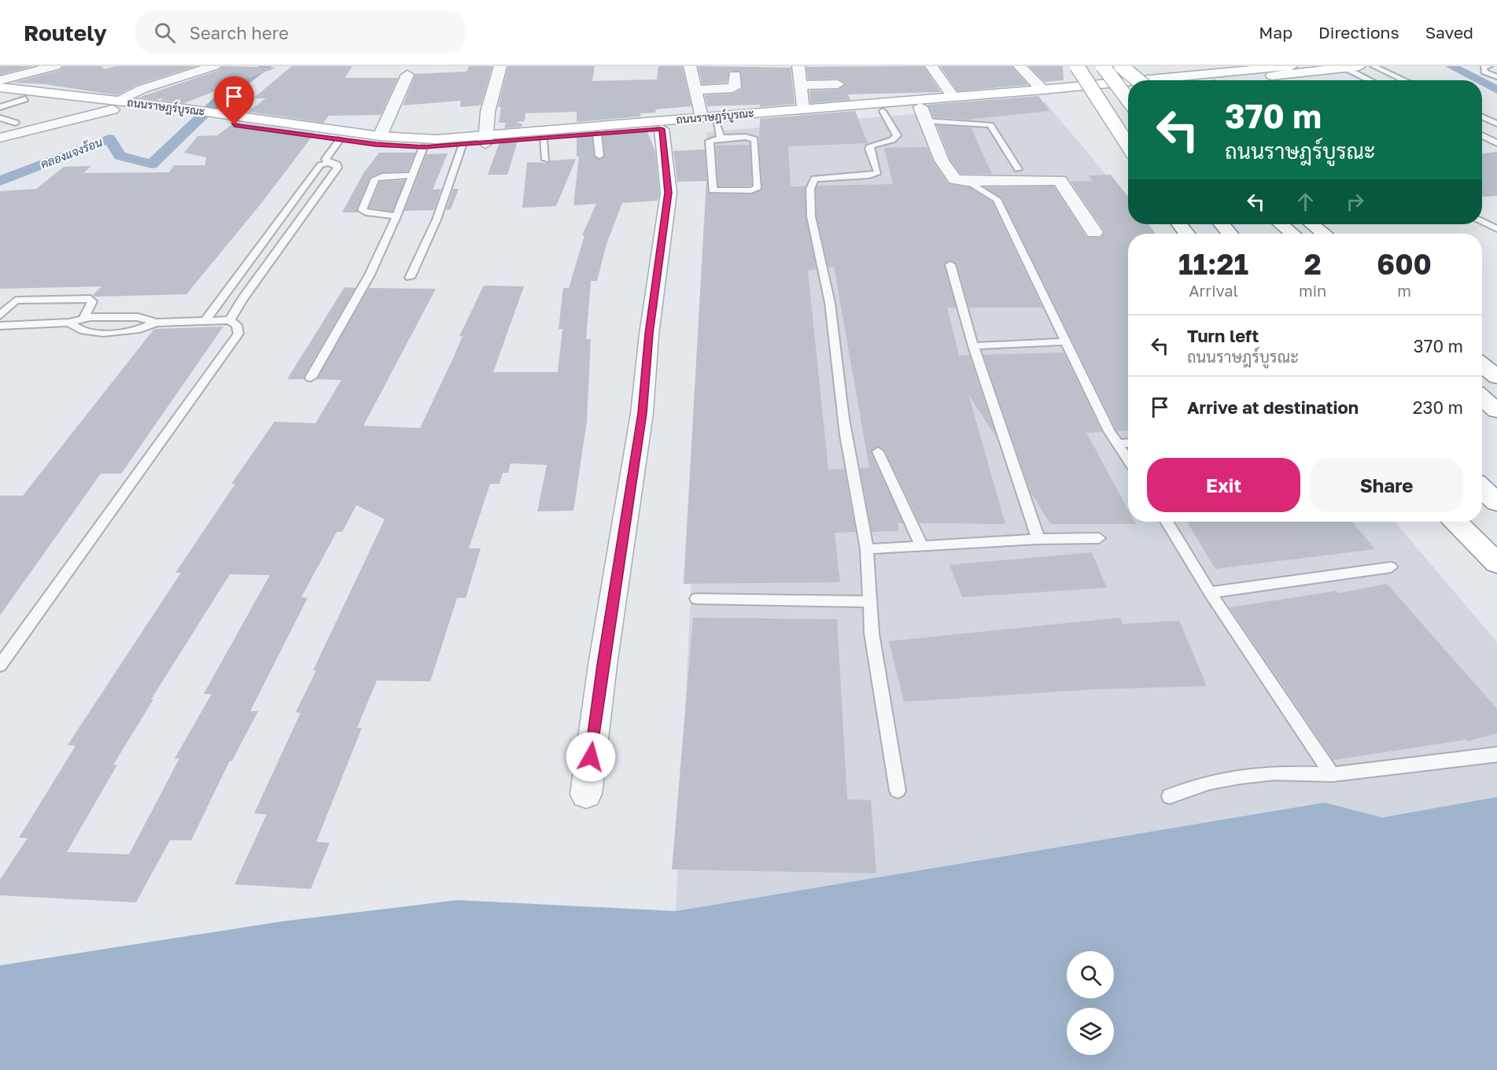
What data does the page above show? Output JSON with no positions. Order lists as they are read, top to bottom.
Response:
{
  "streets": {
    "main road": ["ถนนราษฎร์บูรณะ"]
  },
  "water": ["คลองแจงร้อน"],
  "page": {
    "header": "Routely",
    "search": "Search here",
    "nav": ["Map", "Directions", "Saved"],
    "turn": ["370 m", "ถนนราษฎร์บูรณะ"],
    "eta": [
      "11:21",
      "Arrival",
      "2",
      "min",
      "600",
      "m"
    ],
    "list": [
      {
        "name": "Turn left",
        "note": "ถนนราษฎร์บูรณะ",
        "value": "370 m"
      },
      {
        "name": "Arrive at destination",
        "value": "230 m"
      }
    ],
    "buttons": ["Exit", "Share"]
  }
}
